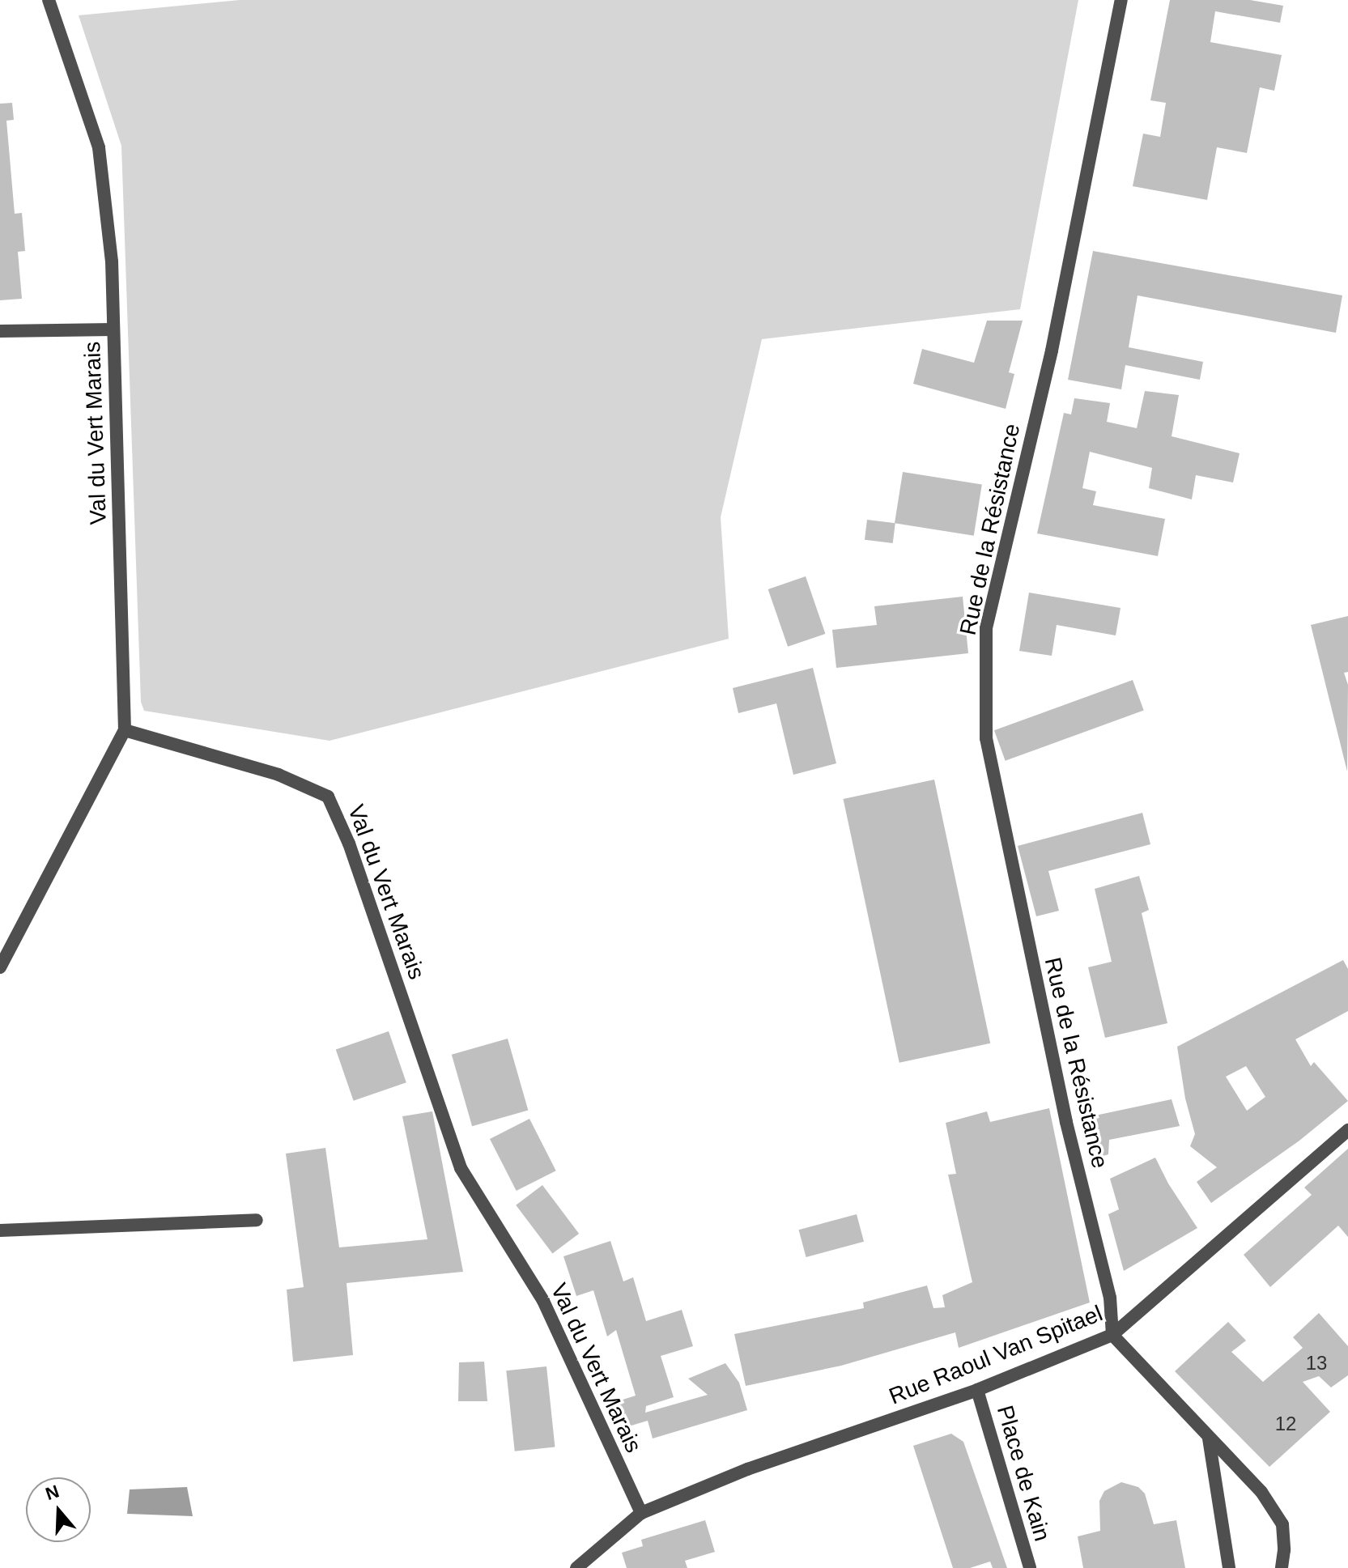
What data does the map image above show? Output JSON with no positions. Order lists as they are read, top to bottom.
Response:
{
  "streets": {
    "street": [
      "Val du Vert Marais",
      "Rue de la Résistance",
      "Rue Raoul Van Spitael",
      "Place de Kain"
    ]
  },
  "crossings": [
    ["Val du Vert Marais", "Rue Raoul Van Spitael"],
    ["Rue de la Résistance", "Rue Raoul Van Spitael"],
    ["Rue Raoul Van Spitael", "Place de Kain"]
  ],
  "house_numbers": ["13", "12"],
  "north": "top"
}
